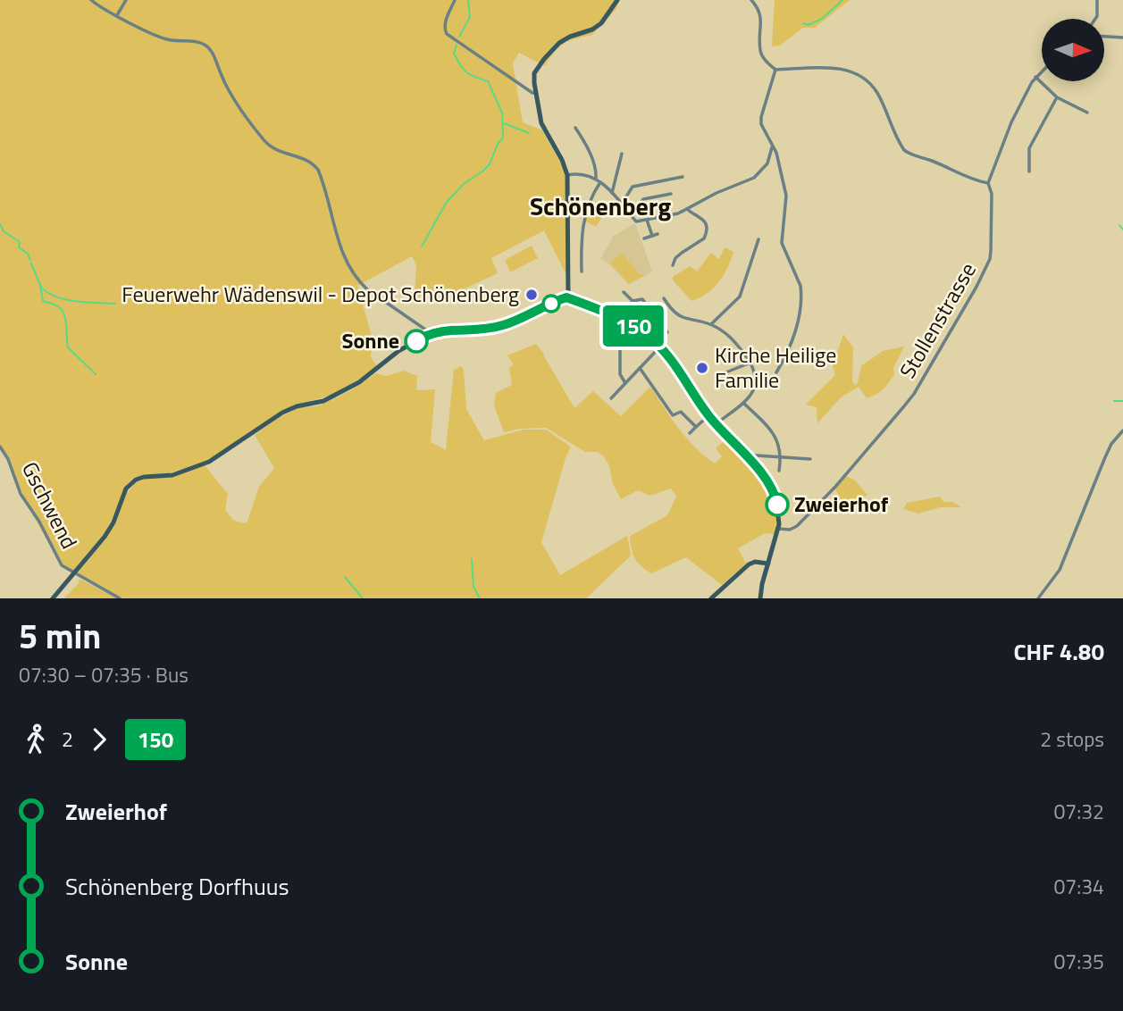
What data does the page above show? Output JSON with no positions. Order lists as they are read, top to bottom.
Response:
{
  "streets": {
    "street": ["Stollenstrasse", "Gschwend"]
  },
  "districts": ["Schönenberg"],
  "places": [
    "Feuerwehr Wädenswil - Depot Schönenberg",
    "Sonne",
    "Kirche Heilige Familie",
    "Zweierhof"
  ],
  "lines": ["bus line 150"],
  "north": "right",
  "page": {
    "on_map": "150",
    "heading": ["5 min", "07:30 – 07:35 · Bus", "CHF 4.80"],
    "legs": ["2", "150", "2 stops"],
    "list": [
      {
        "name": "Zweierhof",
        "value": "07:32"
      },
      {
        "name": "Schönenberg Dorfhuus",
        "value": "07:34"
      },
      {
        "name": "Sonne",
        "value": "07:35"
      }
    ]
  }
}
